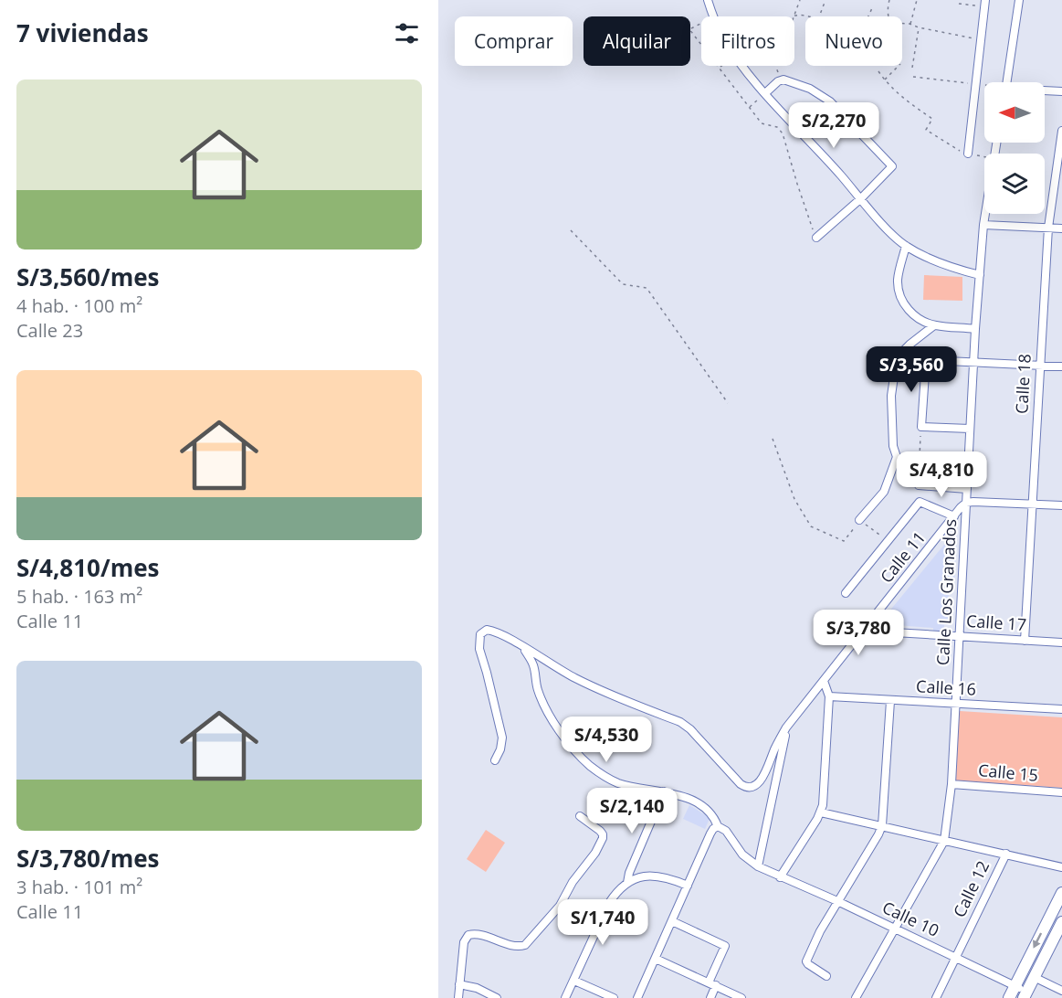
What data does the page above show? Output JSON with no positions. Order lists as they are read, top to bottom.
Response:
{
  "streets": {
    "street": [
      "Calle 18",
      "Calle 11",
      "Calle Los Granados",
      "Calle 17",
      "Calle 16",
      "Calle 15",
      "Calle 12",
      "Calle 10"
    ]
  },
  "crossings": [
    ["Calle 18", "Calle 17"],
    ["Calle 11", "Calle Los Granados"],
    ["Calle 11", "Calle 17"],
    ["Calle 11", "Calle 10"],
    ["Calle Los Granados", "Calle 17"],
    ["Calle Los Granados", "Calle 16"],
    ["Calle Los Granados", "Calle 15"],
    ["Calle Los Granados", "Calle 10"],
    ["Calle 12", "Calle 10"]
  ],
  "north": "left",
  "page": {
    "heading": "7 viviendas",
    "chip": [
      "Comprar",
      "Alquilar",
      "Filtros",
      "Nuevo"
    ],
    "list": [
      {
        "name": "S/3,560/mes",
        "note": "4 hab. · 100 m² · Calle 23"
      },
      {
        "name": "S/4,810/mes",
        "note": "5 hab. · 163 m² · Calle 11"
      },
      {
        "name": "S/3,780/mes",
        "note": "3 hab. · 101 m² · Calle 11"
      }
    ],
    "price": [
      "S/2,270",
      "S/3,560",
      "S/4,810",
      "S/3,780",
      "S/4,530",
      "S/2,140",
      "S/1,740"
    ]
  }
}
